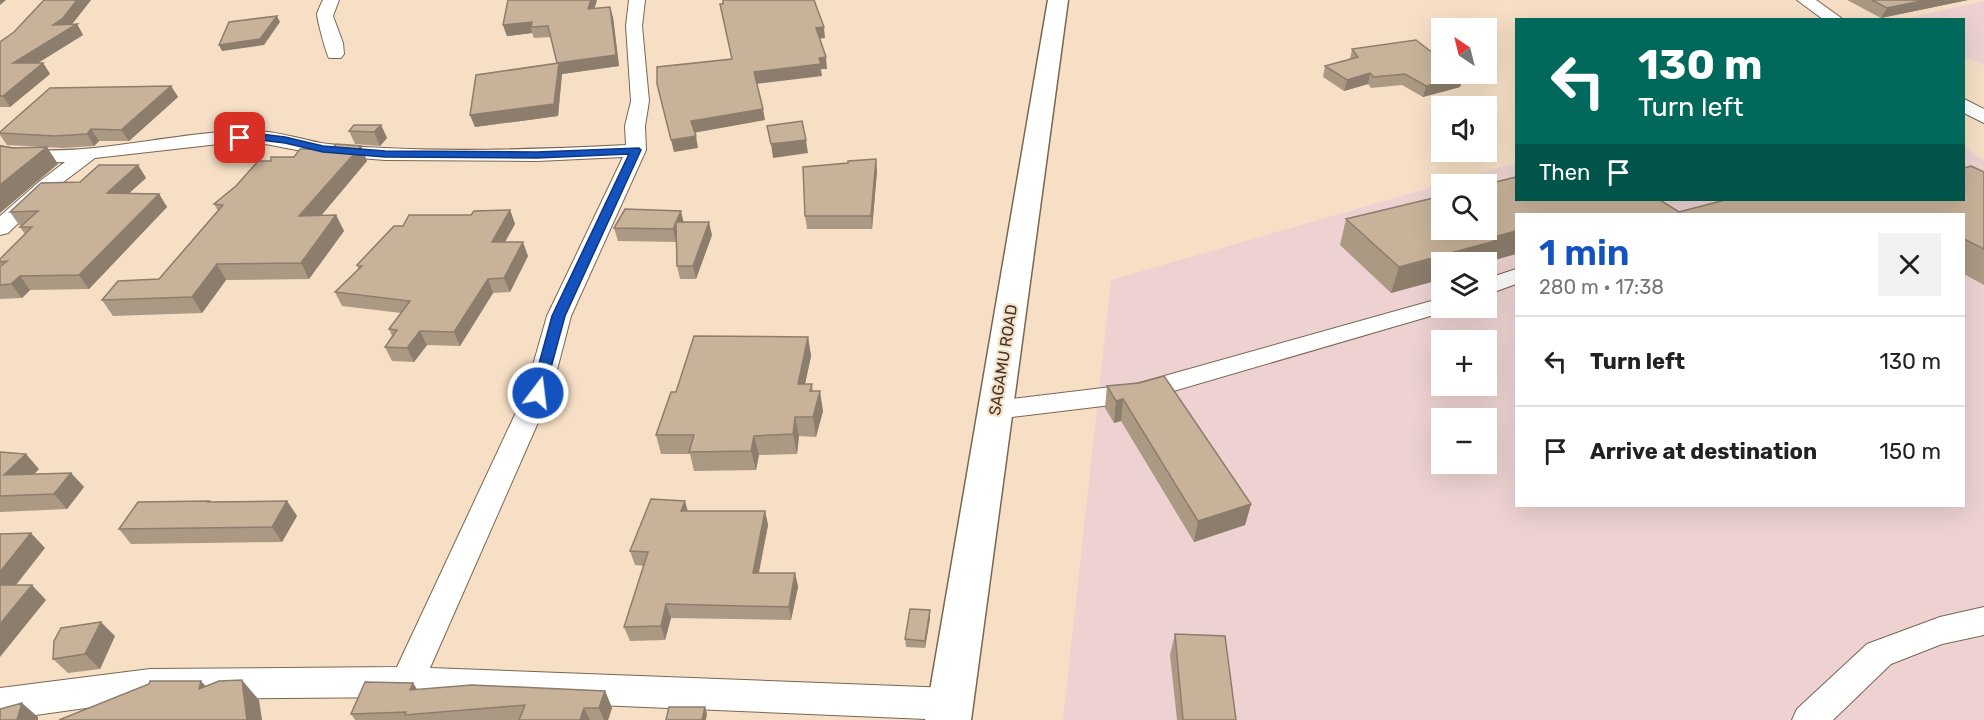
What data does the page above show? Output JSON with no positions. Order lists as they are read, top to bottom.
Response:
{
  "streets": {
    "highway": ["SAGAMU ROAD"]
  },
  "north": "top left",
  "page": {
    "map_buttons": ["+", "−"],
    "turn": ["130 m", "Turn left"],
    "then": "Then",
    "heading": ["1 min", "280 m · 17:38"],
    "list": [
      {
        "name": "Turn left",
        "value": "130 m"
      },
      {
        "name": "Arrive at destination",
        "value": "150 m"
      }
    ]
  }
}
